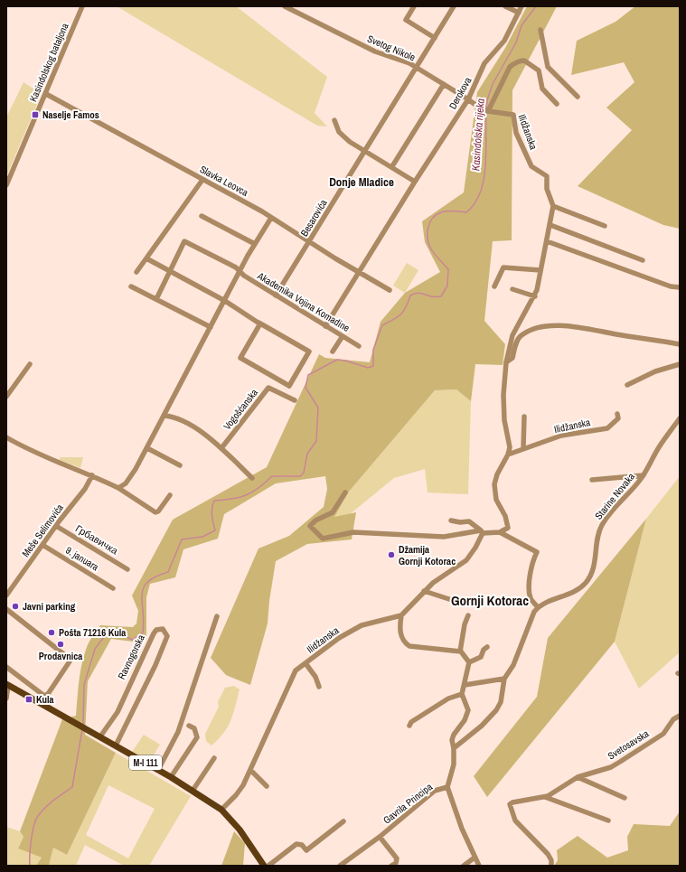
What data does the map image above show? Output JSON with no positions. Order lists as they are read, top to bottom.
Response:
{
  "streets": {
    "main road": ["M-I 111"],
    "street": [
      "Svetog Nikole",
      "Kasindolskog bataljona",
      "Derokova",
      "Ilidžanska",
      "Slavka Leovca",
      "Besarovića",
      "Akademika Vojina Komadine",
      "Vogošćanska",
      "Starine Novaka",
      "Meše Selimovića",
      "Грбавичка",
      "9. januara",
      "Ravnogorska",
      "Svetosavska",
      "Gavrila Principa"
    ]
  },
  "crossings": [
    ["Svetog Nikole", "Derokova"],
    ["Svetog Nikole", "Ilidžanska"],
    ["Svetog Nikole", "Besarovića"],
    ["Kasindolskog bataljona", "Slavka Leovca"],
    ["Derokova", "Slavka Leovca"],
    ["Derokova", "Akademika Vojina Komadine"],
    ["Ilidžanska", "M-I 111"],
    ["Slavka Leovca", "Besarovića"],
    ["Besarovića", "Akademika Vojina Komadine"],
    ["Meše Selimovića", "Грбавичка"],
    ["Meše Selimovića", "9. januara"],
    ["Ravnogorska", "M-I 111"]
  ],
  "districts": ["Donje Mladice", "Gornji Kotorac"],
  "water": ["Kasindolska rijeka"],
  "places": {
    "transit": ["Naselje Famos", "Kula"],
    "other": [
      "Džamija Gornji Kotorac",
      "Javni parking",
      "Pošta 71216 Kula",
      "Prodavnica"
    ]
  }
}
